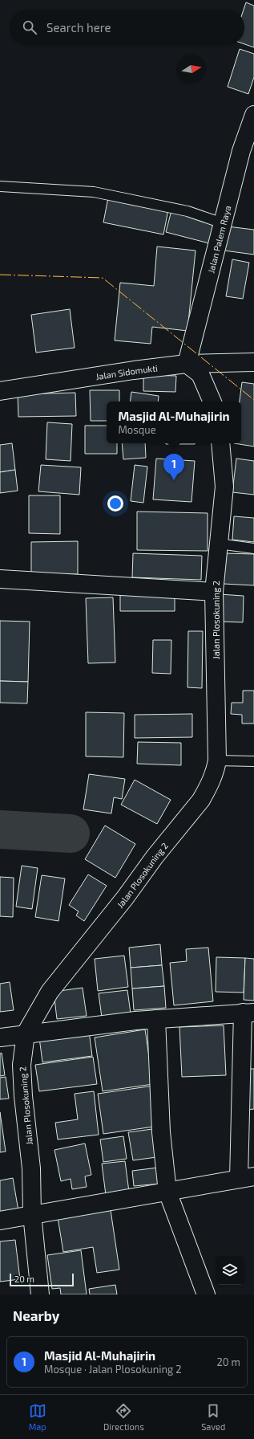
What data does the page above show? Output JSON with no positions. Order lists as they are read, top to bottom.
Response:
{
  "streets": {
    "street": ["Jalan Palem Raya", "Jalan Sidomukti", "Jalan Plosokuning 2"]
  },
  "crossings": [
    ["Jalan Palem Raya", "Jalan Sidomukti"]
  ],
  "scale_bar": "20 m",
  "north": "right",
  "page": {
    "search": "Search here",
    "popup": ["Masjid Al-Muhajirin", "Mosque"],
    "pins": "1",
    "scale": "20 m",
    "heading": "Nearby",
    "list": [
      {
        "mark": "1",
        "name": "Masjid Al-Muhajirin",
        "note": "Mosque · Jalan Plosokuning 2",
        "value": "20 m"
      }
    ],
    "nav": ["Map", "Directions", "Saved"]
  }
}
